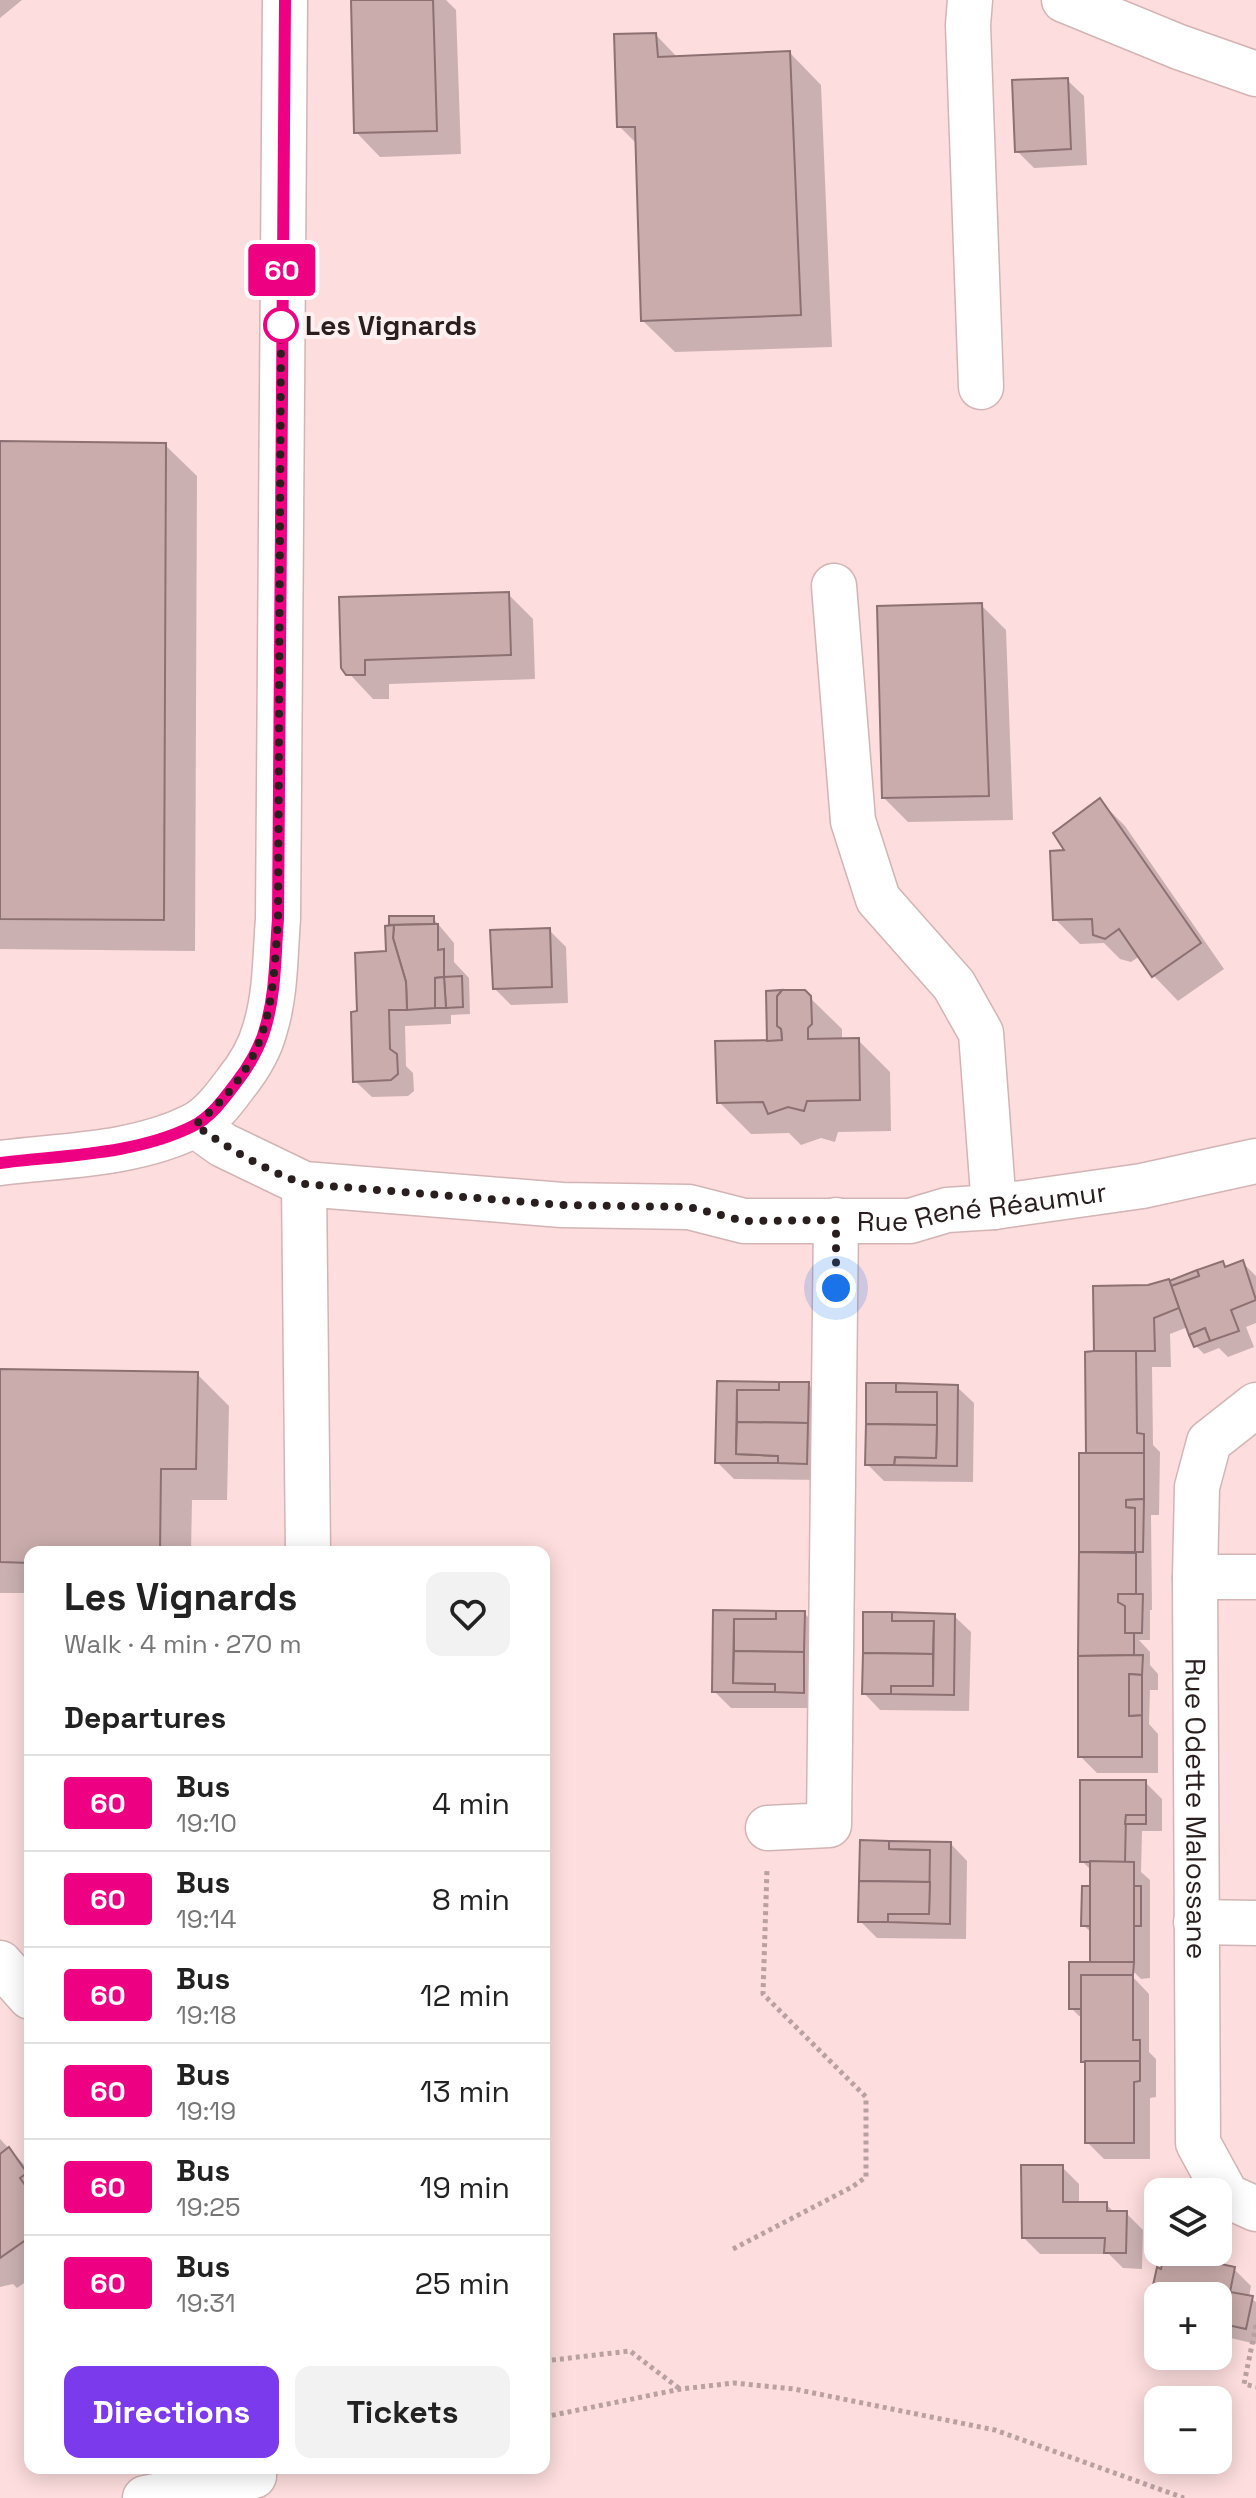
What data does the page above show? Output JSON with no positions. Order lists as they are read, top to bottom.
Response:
{
  "streets": {
    "street": ["Rue René Réaumur", "Rue Odette Malossane"]
  },
  "places": ["Les Vignards"],
  "lines": ["bus line 60"],
  "page": {
    "on_map": "60",
    "heading": [
      ["Les Vignards", "Walk · 4 min · 270 m"],
      "Departures"
    ],
    "list": [
      {
        "mark": "60",
        "name": "Bus",
        "note": "19:10",
        "value": "4 min"
      },
      {
        "mark": "60",
        "name": "Bus",
        "note": "19:14",
        "value": "8 min"
      },
      {
        "mark": "60",
        "name": "Bus",
        "note": "19:18",
        "value": "12 min"
      },
      {
        "mark": "60",
        "name": "Bus",
        "note": "19:19",
        "value": "13 min"
      },
      {
        "mark": "60",
        "name": "Bus",
        "note": "19:25",
        "value": "19 min"
      },
      {
        "mark": "60",
        "name": "Bus",
        "note": "19:31",
        "value": "25 min"
      }
    ],
    "map_buttons": ["+", "−"],
    "buttons": ["Directions", "Tickets"]
  }
}
